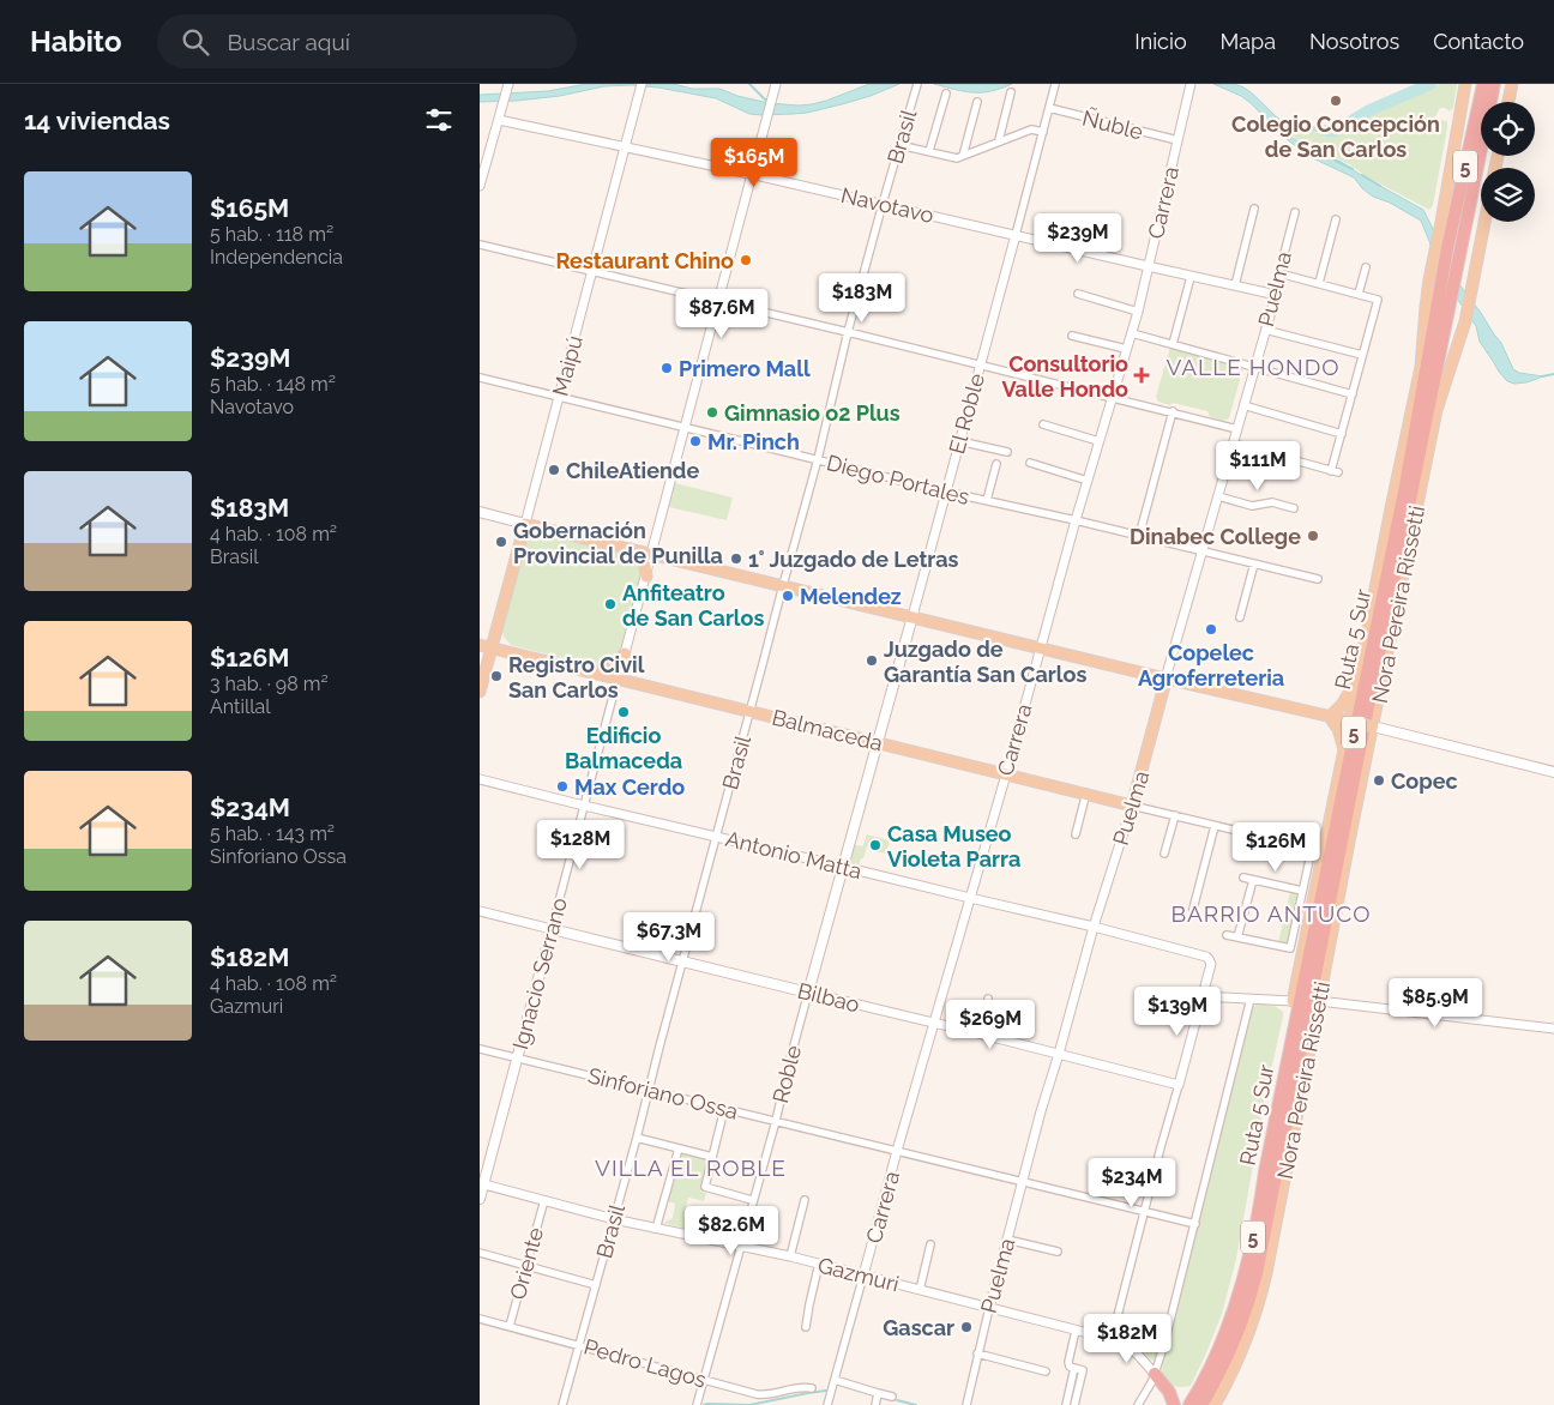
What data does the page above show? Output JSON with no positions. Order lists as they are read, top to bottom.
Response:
{
  "streets": {
    "highway": ["5", "Ruta 5 Sur"],
    "main road": [
      "Puelma",
      "Maipú",
      "El Roble",
      "Nora Pereira Rissetti",
      "Balmaceda",
      "Ignacio Serrano",
      "Bilbao",
      "Roble"
    ],
    "street": [
      "Ñuble",
      "Brasil",
      "Carrera",
      "Navotavo",
      "Diego Portales",
      "Antonio Matta",
      "Sinforiano Ossa",
      "Oriente",
      "Gazmuri",
      "Pedro Lagos"
    ]
  },
  "crossings": [
    ["Ñuble", "Carrera"],
    ["Ñuble", "El Roble"],
    ["Brasil", "Navotavo"],
    ["Brasil", "Diego Portales"],
    ["Brasil", "Balmaceda"],
    ["Brasil", "Antonio Matta"],
    ["Brasil", "Bilbao"],
    ["Brasil", "Sinforiano Ossa"],
    ["Brasil", "Gazmuri"],
    ["Brasil", "Pedro Lagos"],
    ["Carrera", "Navotavo"],
    ["Carrera", "Diego Portales"],
    ["Carrera", "Balmaceda"],
    ["Carrera", "Antonio Matta"],
    ["Carrera", "Bilbao"],
    ["Carrera", "Sinforiano Ossa"],
    ["Carrera", "Gazmuri"],
    ["Navotavo", "Puelma"],
    ["Navotavo", "Maipú"],
    ["Navotavo", "El Roble"],
    ["Puelma", "Diego Portales"],
    ["Puelma", "Balmaceda"],
    ["Puelma", "Antonio Matta"],
    ["Puelma", "Bilbao"],
    ["Puelma", "Sinforiano Ossa"],
    ["Puelma", "Gazmuri"],
    ["Maipú", "Diego Portales"],
    ["Maipú", "Balmaceda"],
    ["Maipú", "Ignacio Serrano"],
    ["El Roble", "Diego Portales"],
    ["El Roble", "Balmaceda"],
    ["El Roble", "Roble"],
    ["Balmaceda", "Ignacio Serrano"],
    ["Balmaceda", "Roble"],
    ["Antonio Matta", "Ignacio Serrano"],
    ["Antonio Matta", "Roble"],
    ["Ignacio Serrano", "Bilbao"],
    ["Ignacio Serrano", "Sinforiano Ossa"],
    ["Ignacio Serrano", "Gazmuri"],
    ["Bilbao", "Roble"],
    ["Roble", "Sinforiano Ossa"],
    ["Roble", "Gazmuri"],
    ["Roble", "Pedro Lagos"],
    ["Oriente", "Gazmuri"],
    ["Oriente", "Pedro Lagos"]
  ],
  "districts": ["VALLE HONDO", "BARRIO ANTUCO", "VILLA EL ROBLE"],
  "places": {
    "other": [
      "Colegio Concepción de San Carlos",
      "Restaurant Chino",
      "Primero Mall",
      "Gimnasio o2 Plus",
      "Mr. Pinch",
      "ChileAtiende",
      "Dinabec College",
      "Gobernación Provincial de Punilla",
      "1° Juzgado de Letras",
      "Melendez",
      "Anfiteatro de San Carlos",
      "Copelec Agroferreteria",
      "Juzgado de Garantía San Carlos",
      "Registro Civil San Carlos",
      "Edificio Balmaceda",
      "Copec",
      "Max Cerdo",
      "Casa Museo Violeta Parra",
      "Gascar"
    ],
    "health": ["Consultorio Valle Hondo"]
  },
  "page": {
    "header": "Habito",
    "search": "Buscar aquí",
    "nav": [
      "Inicio",
      "Mapa",
      "Nosotros",
      "Contacto"
    ],
    "heading": "14 viviendas",
    "price": [
      "$165M",
      "$239M",
      "$183M",
      "$87.6M",
      "$111M",
      "$128M",
      "$126M",
      "$67.3M",
      "$85.9M",
      "$139M",
      "$269M",
      "$234M",
      "$82.6M",
      "$182M"
    ],
    "list": [
      {
        "name": "$165M",
        "note": "5 hab. · 118 m² · Independencia"
      },
      {
        "name": "$239M",
        "note": "5 hab. · 148 m² · Navotavo"
      },
      {
        "name": "$183M",
        "note": "4 hab. · 108 m² · Brasil"
      },
      {
        "name": "$126M",
        "note": "3 hab. · 98 m² · Antillal"
      },
      {
        "name": "$234M",
        "note": "5 hab. · 143 m² · Sinforiano Ossa"
      },
      {
        "name": "$182M",
        "note": "4 hab. · 108 m² · Gazmuri"
      }
    ]
  }
}
